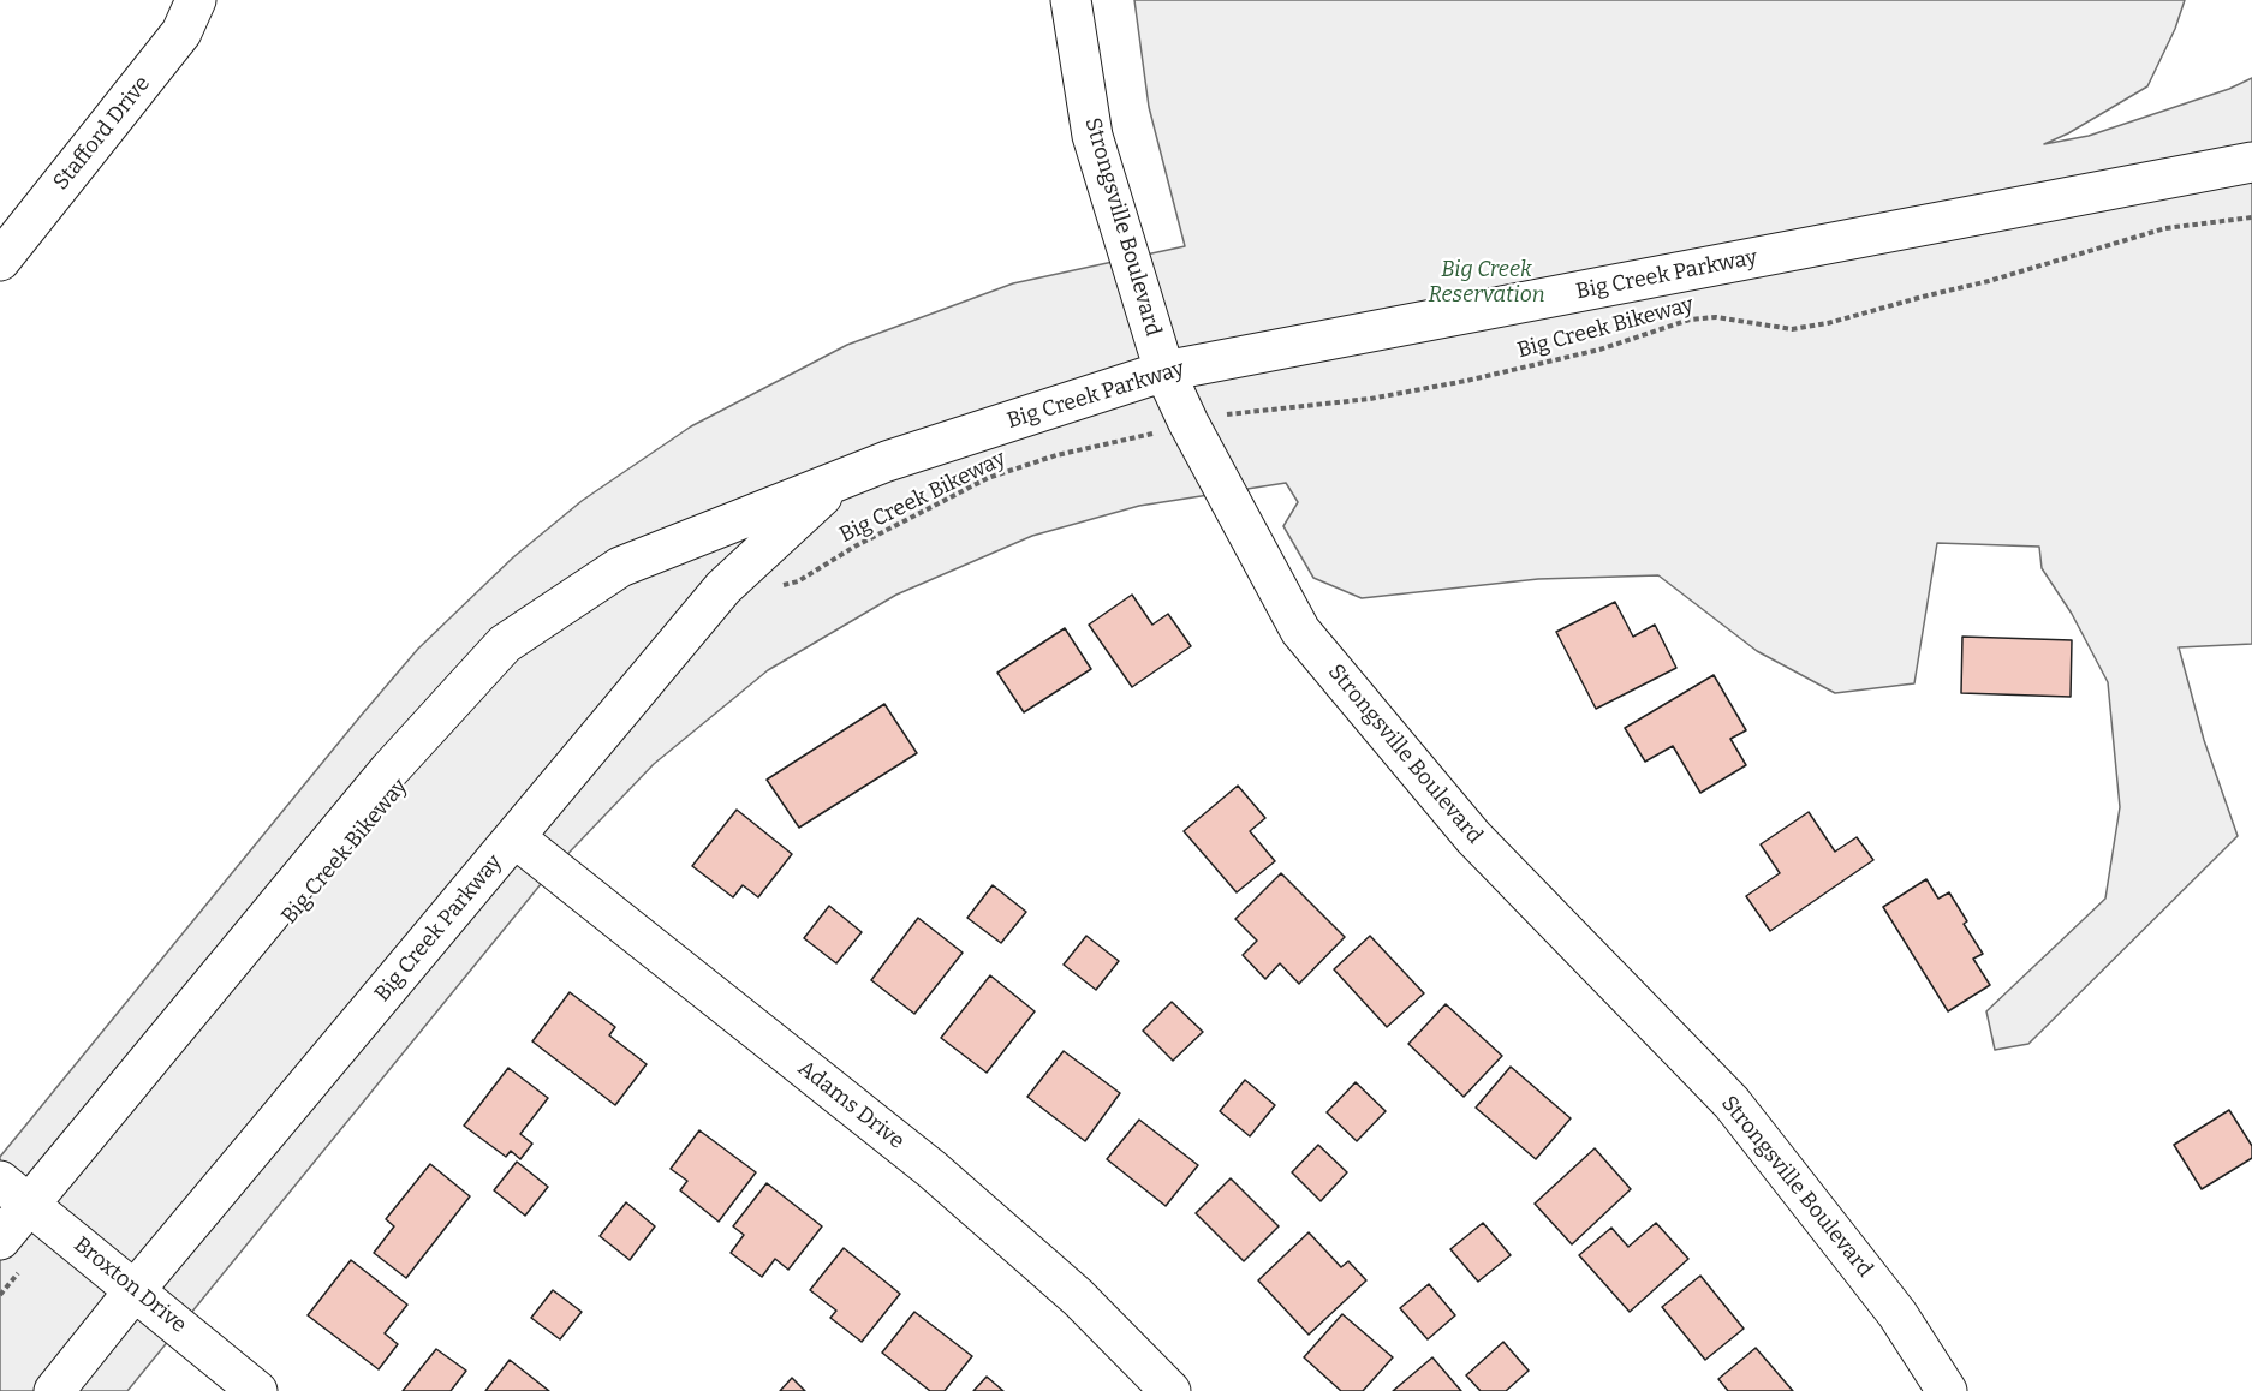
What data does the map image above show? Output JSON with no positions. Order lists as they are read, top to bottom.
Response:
{
  "streets": {
    "street": [
      "Stafford Drive",
      "Strongsville Boulevard",
      "Big Creek Parkway",
      "Adams Drive",
      "Broxton Drive"
    ],
    "path": ["Big Creek Bikeway"]
  },
  "crossings": [
    ["Strongsville Boulevard", "Big Creek Parkway"],
    ["Big Creek Parkway", "Adams Drive"],
    ["Big Creek Parkway", "Broxton Drive"]
  ],
  "parks": ["Big Creek Reservation"]
}
